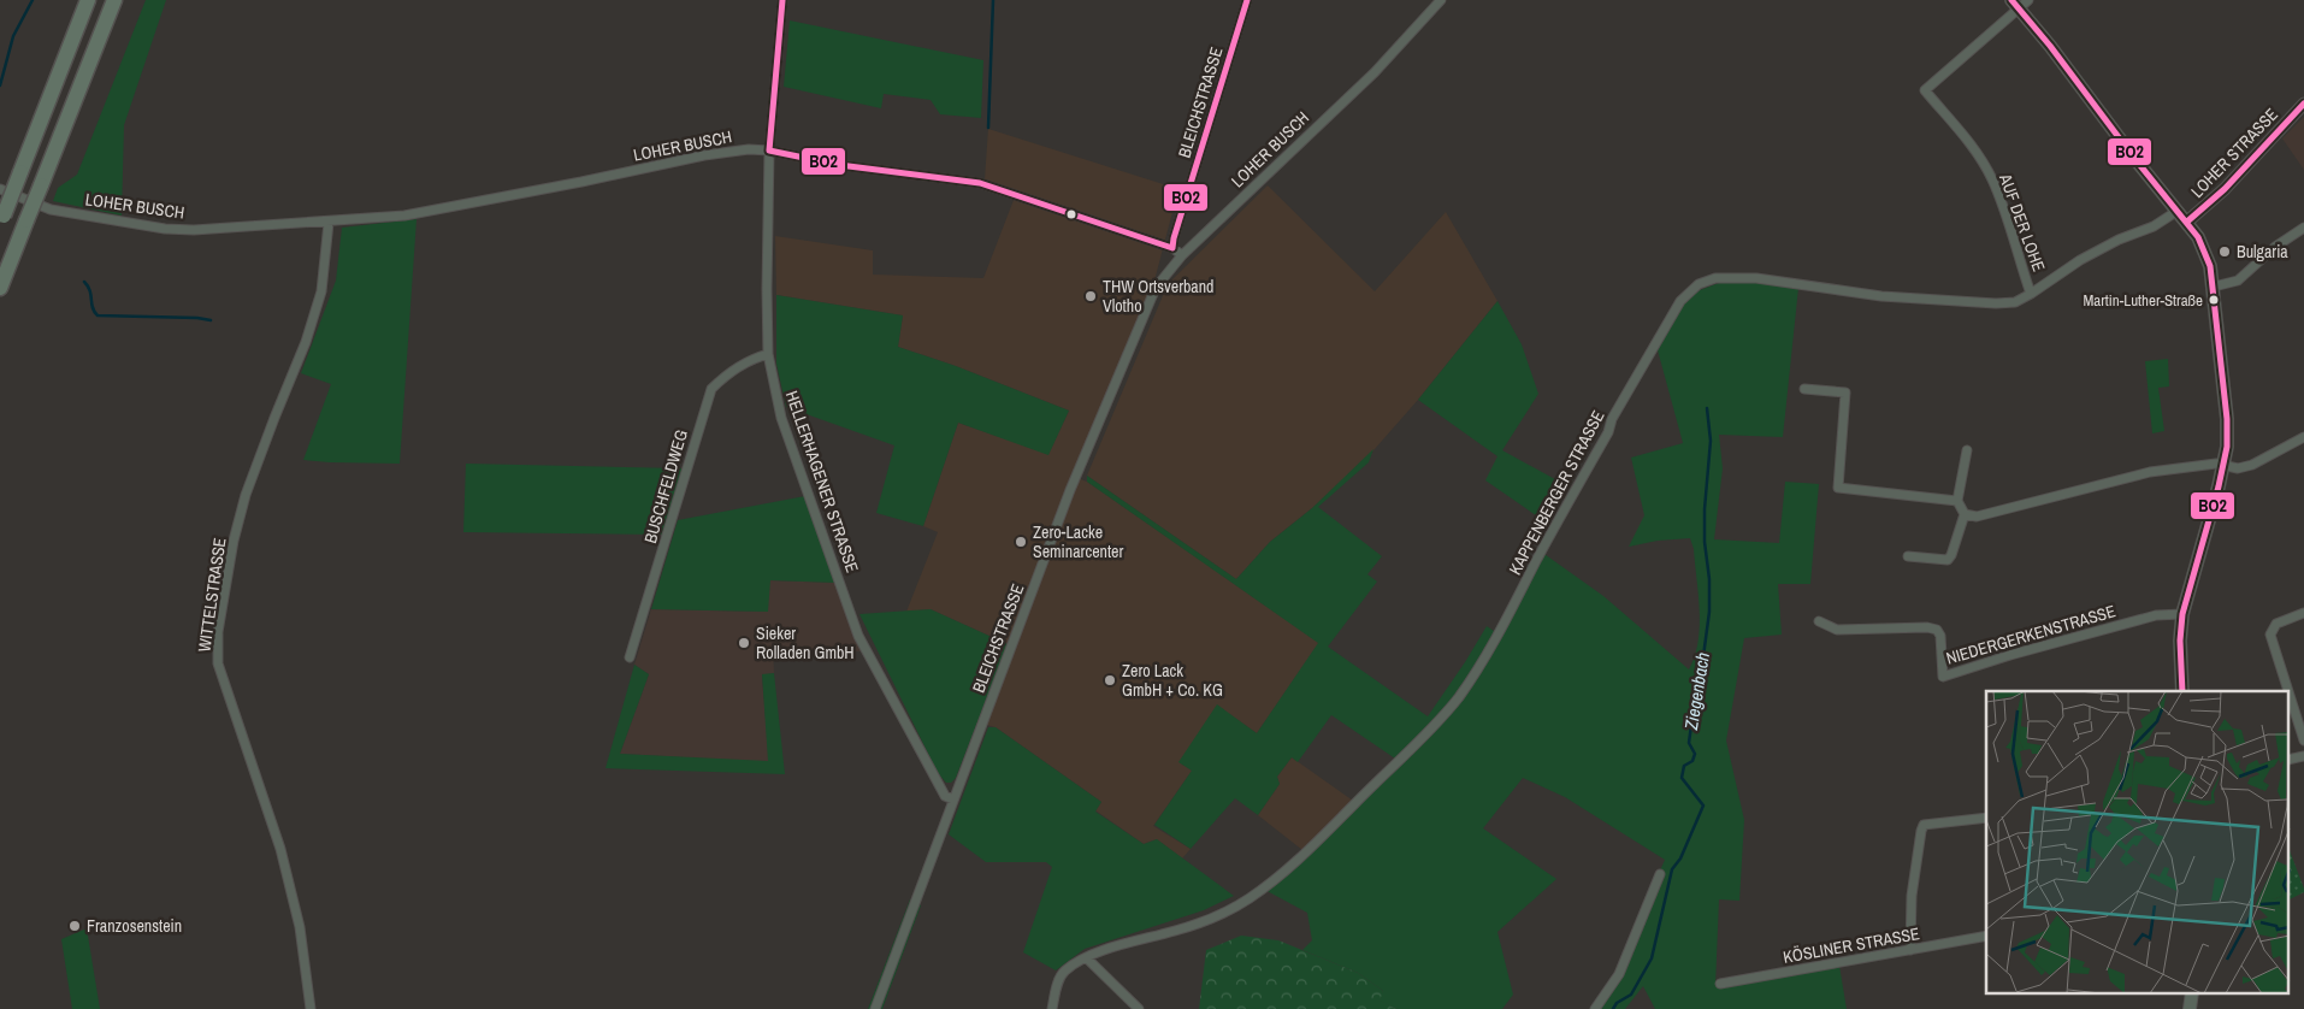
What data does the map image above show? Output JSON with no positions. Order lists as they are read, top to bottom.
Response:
{
  "streets": {
    "street": [
      "BLEICHSTRASSE",
      "LOHER BUSCH",
      "LOHER STRASSE",
      "AUF DER LOHE",
      "HELLERHAGENER STRASSE",
      "BUSCHFELDWEG",
      "KAPPENBERGER STRASSE",
      "WITTELSTRASSE",
      "NIEDERGERKENSTRASSE",
      "KÖSLINER STRASSE"
    ]
  },
  "crossings": [
    ["BLEICHSTRASSE", "LOHER BUSCH"],
    ["BLEICHSTRASSE", "HELLERHAGENER STRASSE"],
    ["LOHER BUSCH", "HELLERHAGENER STRASSE"],
    ["LOHER BUSCH", "WITTELSTRASSE"],
    ["AUF DER LOHE", "KAPPENBERGER STRASSE"],
    ["HELLERHAGENER STRASSE", "BUSCHFELDWEG"]
  ],
  "water": ["Ziegenbach"],
  "places": [
    "Bulgaria",
    "THW Ortsverband Vlotho",
    "Martin-Luther-Straße",
    "Zero-Lacke Seminarcenter",
    "Sieker Rolladen GmbH",
    "Zero Lack GmbH + Co. KG",
    "Franzosenstein"
  ],
  "lines": ["transit line BO2"]
}
